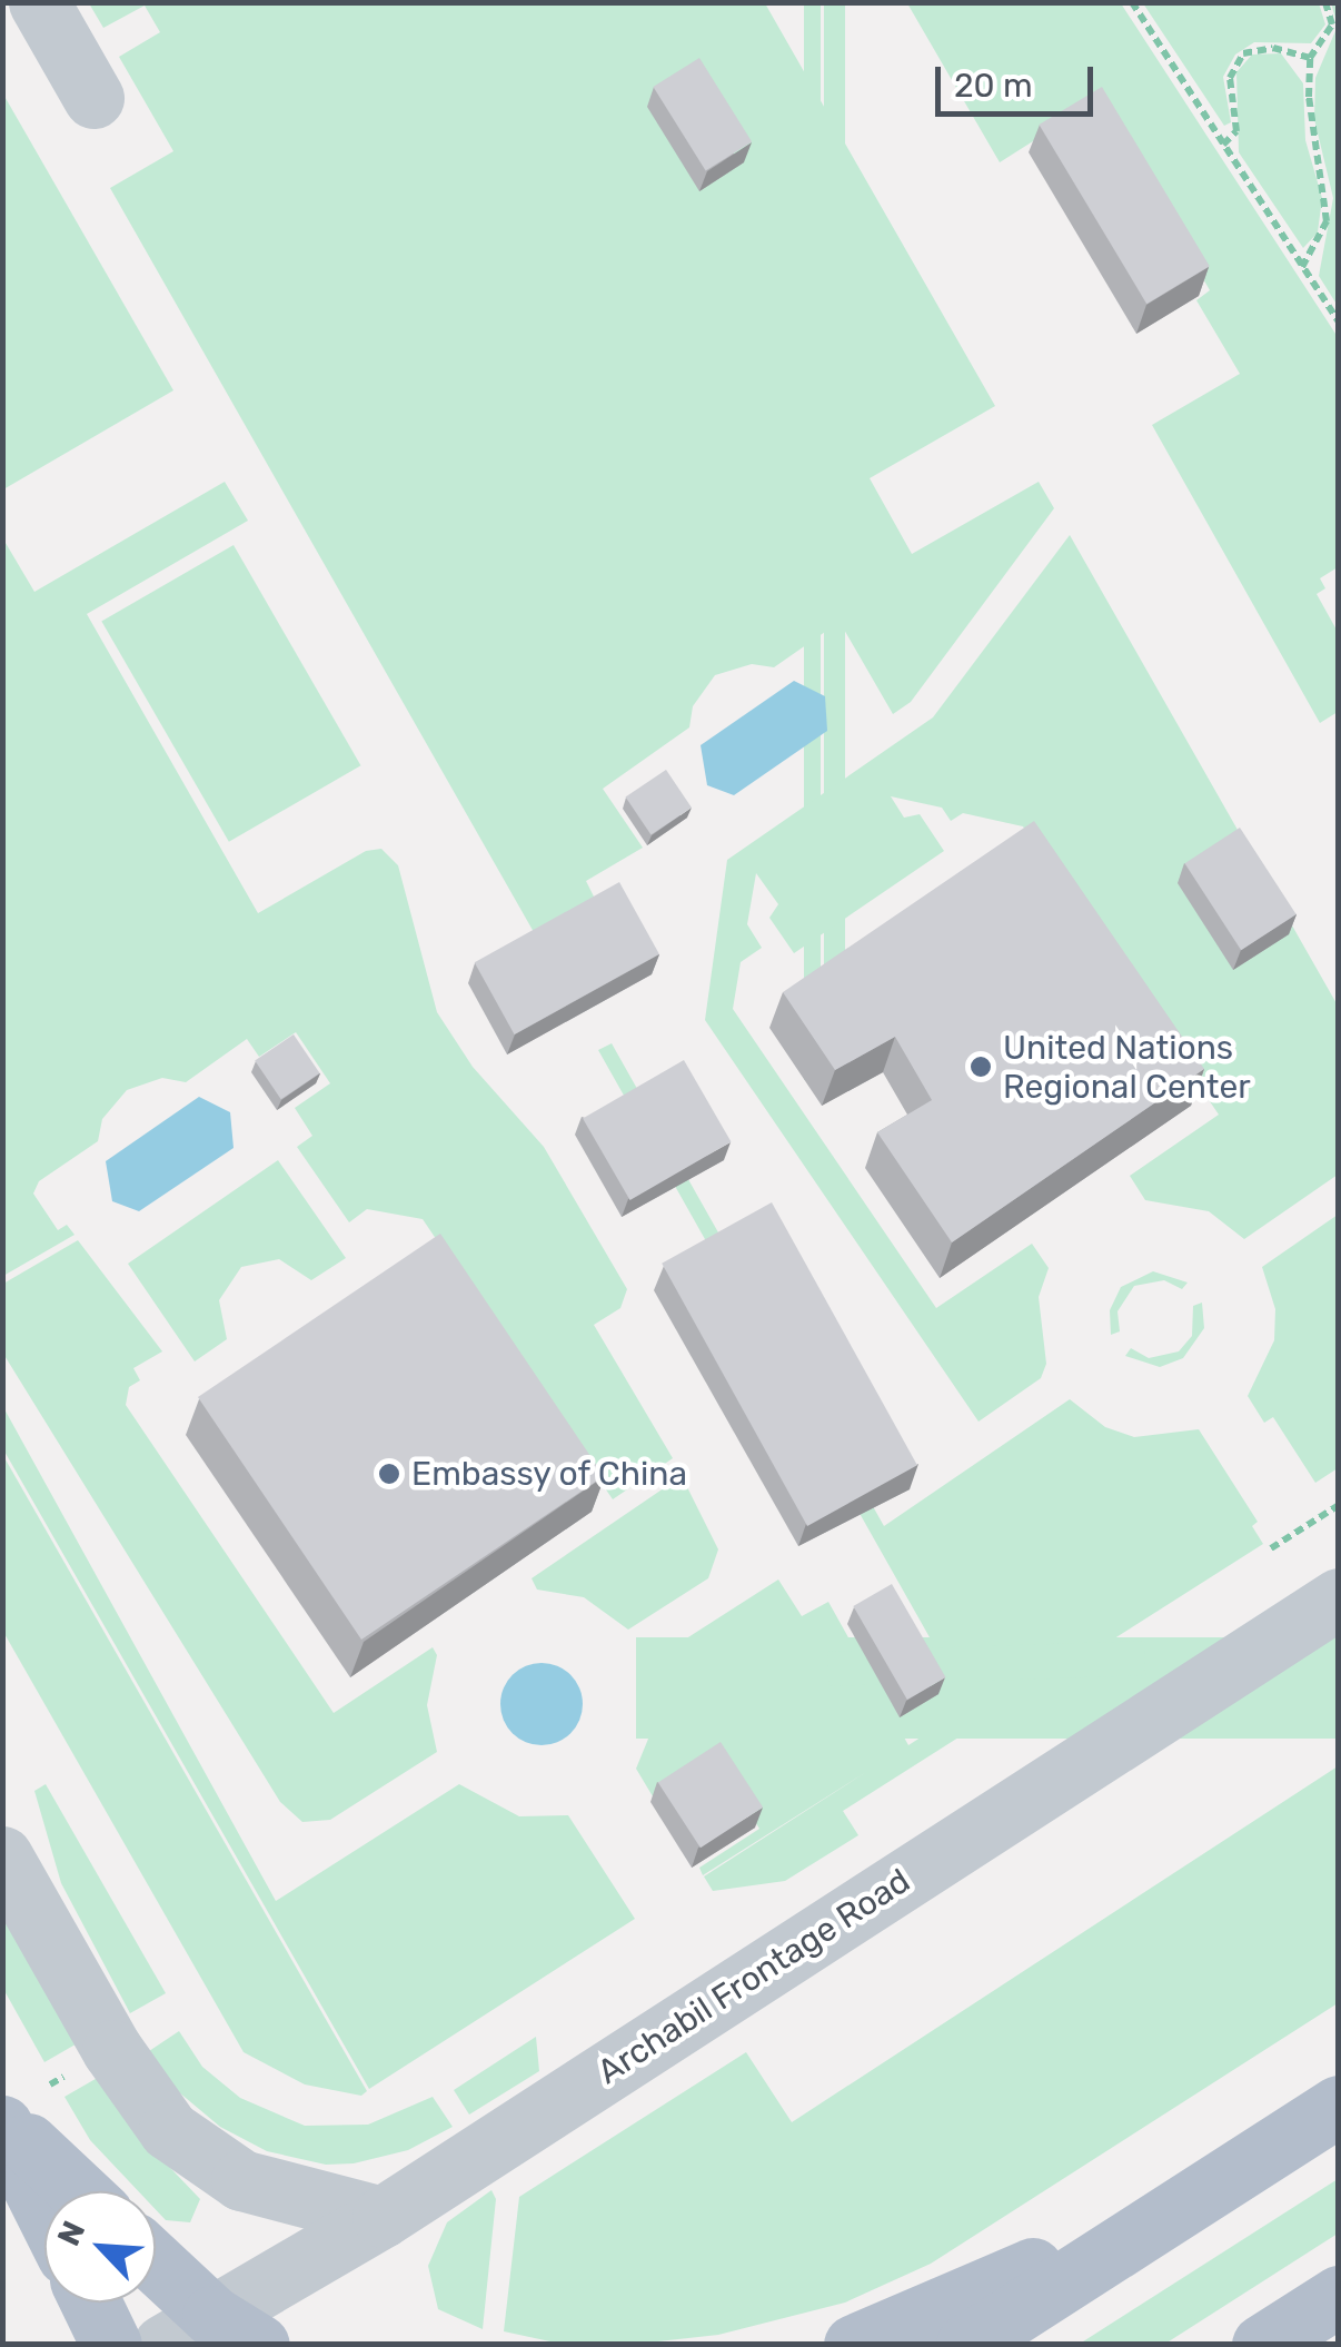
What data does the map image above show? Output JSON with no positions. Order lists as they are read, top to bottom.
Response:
{
  "streets": {
    "street": ["Archabil Frontage Road"]
  },
  "places": ["United Nations Regional Center", "Embassy of China"],
  "scale_bar": "20 m",
  "north": "top left"
}
